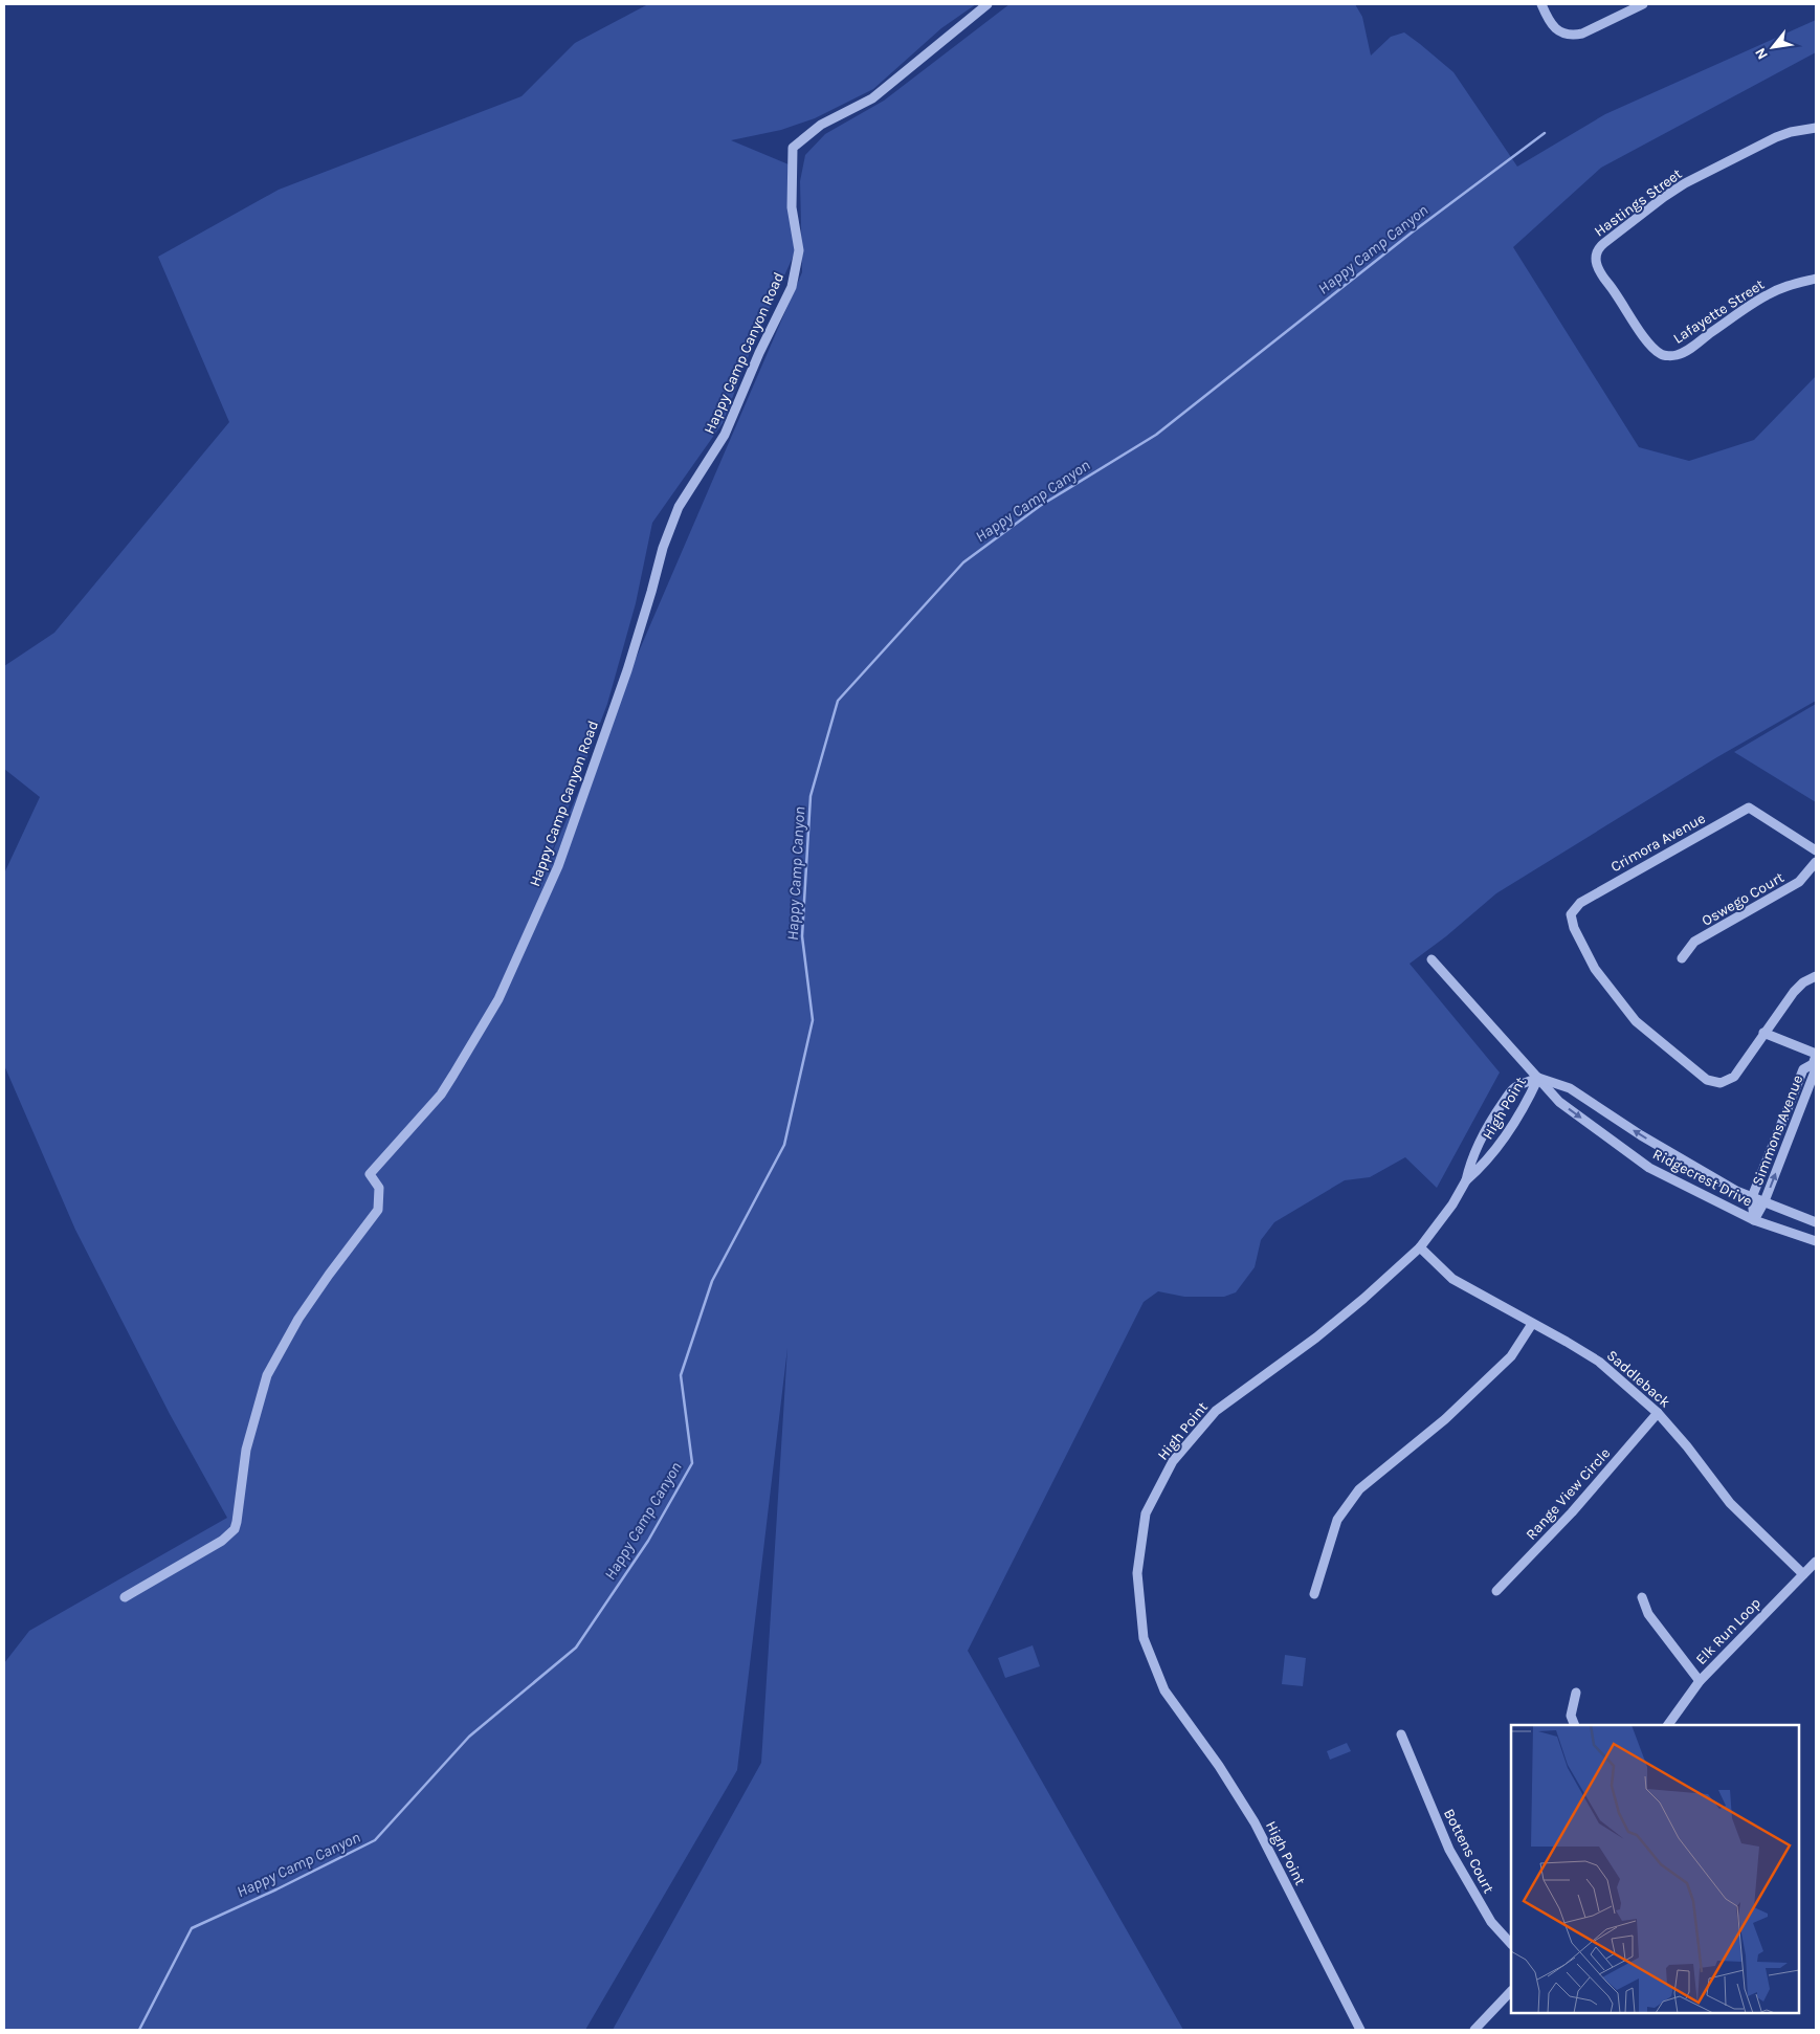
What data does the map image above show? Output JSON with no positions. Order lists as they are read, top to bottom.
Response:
{
  "streets": {
    "street": [
      "Hastings Street",
      "Lafayette Street",
      "Happy Camp Canyon Road",
      "Crimora Avenue",
      "Oswego Court",
      "High Point",
      "Simmons Avenue",
      "Ridgecrest Drive",
      "Saddleback",
      "Range View Circle",
      "Elk Run Loop",
      "Bottens Court"
    ]
  },
  "crossings": [
    ["Hastings Street", "Lafayette Street"],
    ["High Point", "Ridgecrest Drive"],
    ["High Point", "Saddleback"],
    ["Simmons Avenue", "Ridgecrest Drive"],
    ["Saddleback", "Range View Circle"],
    ["Saddleback", "Elk Run Loop"]
  ],
  "water": ["Happy Camp Canyon"],
  "north": "bottom left"
}
